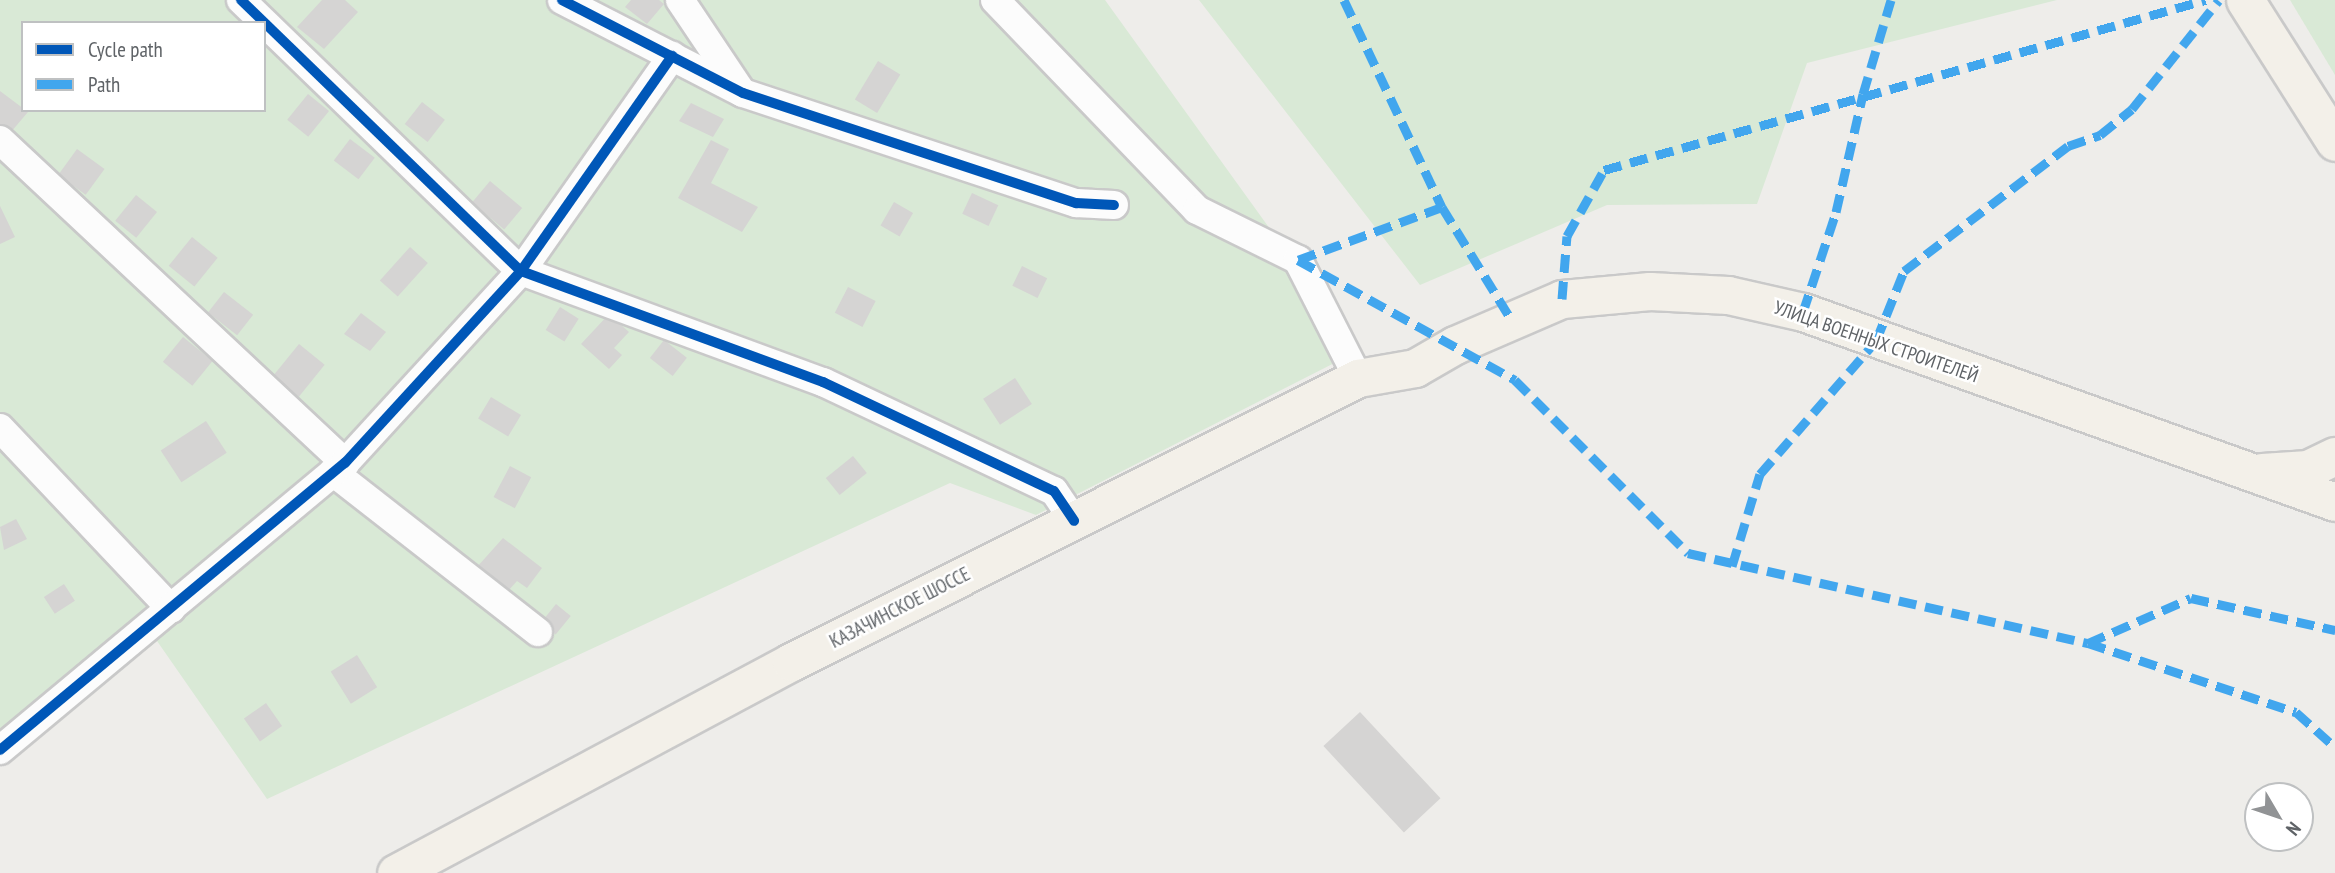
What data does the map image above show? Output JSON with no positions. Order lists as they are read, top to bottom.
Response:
{
  "streets": {
    "main road": ["УЛИЦА ВОЕННЫХ СТРОИТЕЛЕЙ", "КАЗАЧИНСКОЕ ШОССЕ"]
  },
  "crossings": [
    ["УЛИЦА ВОЕННЫХ СТРОИТЕЛЕЙ", "КАЗАЧИНСКОЕ ШОССЕ"]
  ],
  "legend": ["Cycle path", "Path"],
  "north": "bottom right"
}
